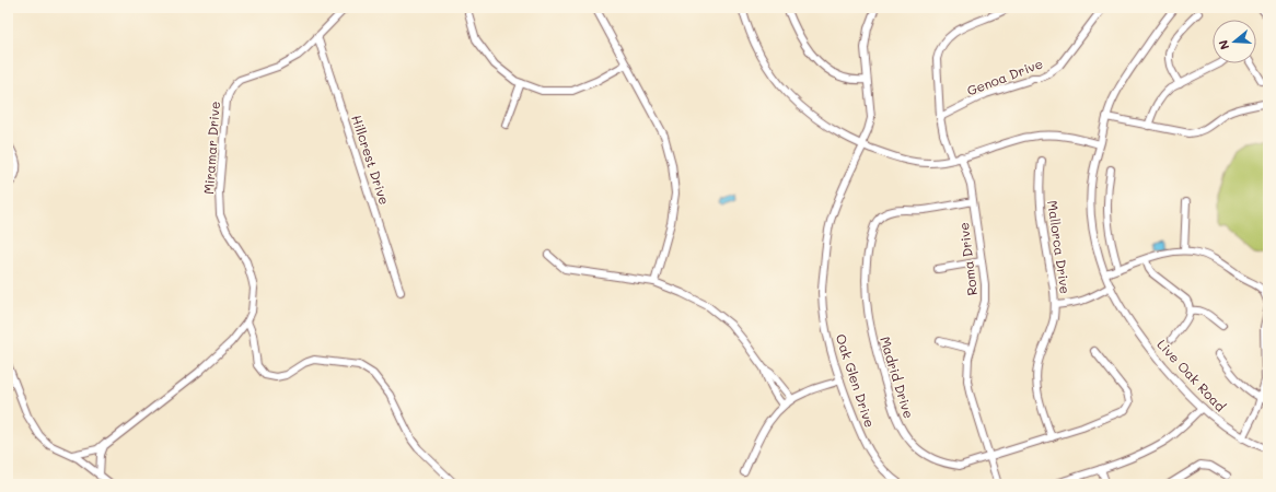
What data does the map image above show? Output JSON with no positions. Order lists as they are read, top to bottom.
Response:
{
  "streets": {
    "street": [
      "Genoa Drive",
      "Miramar Drive",
      "Hillcrest Drive",
      "Mallorca Drive",
      "Roma Drive",
      "Live Oak Road",
      "Madrid Drive",
      "Oak Glen Drive"
    ]
  },
  "crossings": [
    ["Miramar Drive", "Hillcrest Drive"],
    ["Mallorca Drive", "Madrid Drive"],
    ["Roma Drive", "Madrid Drive"]
  ],
  "north": "left"
}
